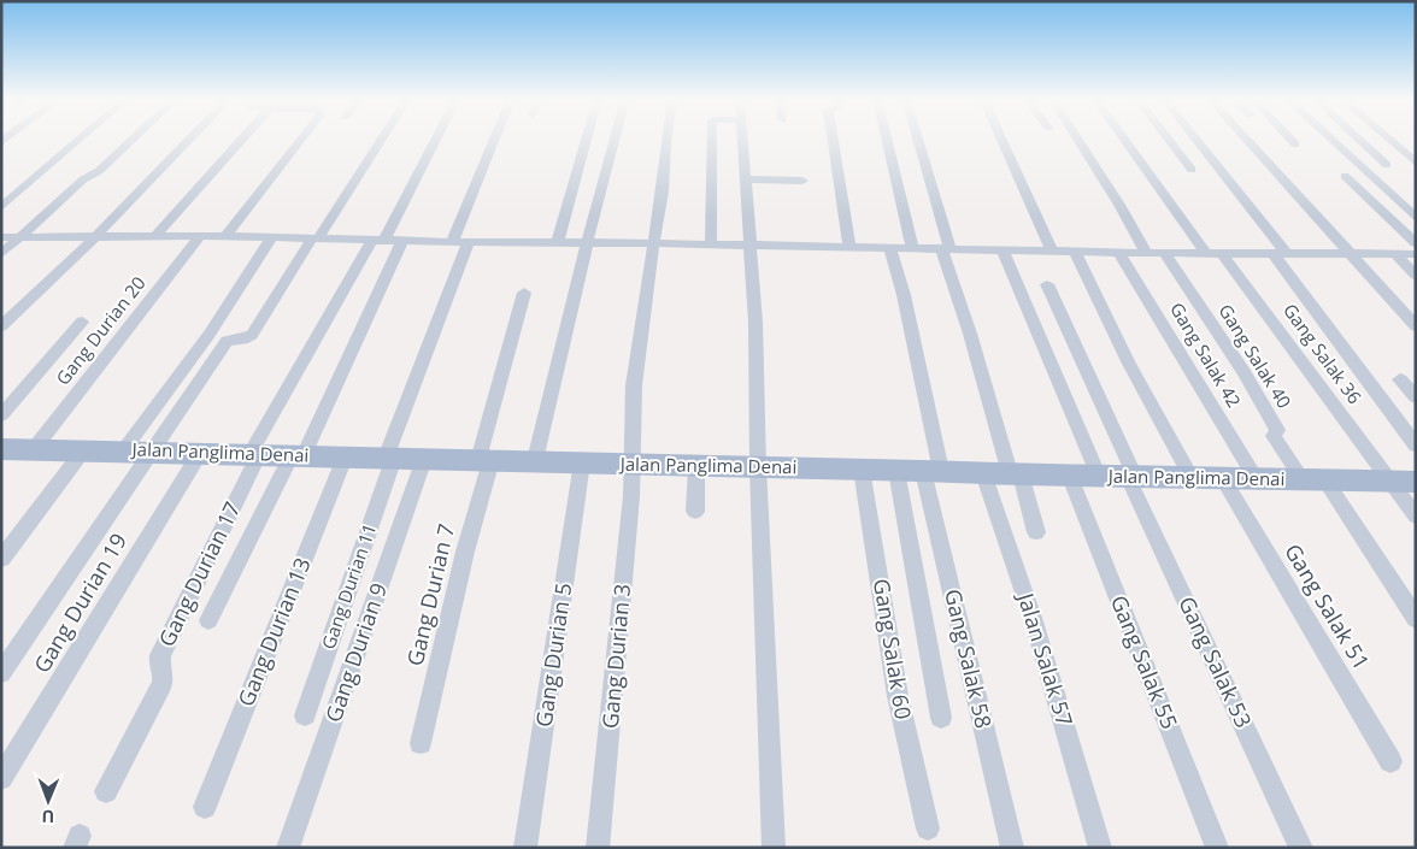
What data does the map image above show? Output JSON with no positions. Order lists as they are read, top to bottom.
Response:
{
  "streets": {
    "main road": ["Jalan Panglima Denai"],
    "street": [
      "Gang Durian 20",
      "Gang Salak 36",
      "Gang Salak 42",
      "Gang Salak 40",
      "Gang Durian 17",
      "Gang Durian 11",
      "Gang Durian 7",
      "Gang Durian 19",
      "Gang Salak 51",
      "Gang Durian 13",
      "Gang Salak 60",
      "Gang Durian 9",
      "Gang Durian 5",
      "Gang Durian 3",
      "Gang Salak 58",
      "Jalan Salak 57",
      "Gang Salak 55",
      "Gang Salak 53"
    ]
  },
  "crossings": [
    ["Gang Durian 20", "Jalan Panglima Denai"],
    ["Gang Salak 36", "Jalan Panglima Denai"],
    ["Gang Salak 42", "Jalan Panglima Denai"],
    ["Gang Salak 40", "Jalan Panglima Denai"],
    ["Jalan Panglima Denai", "Gang Durian 17"],
    ["Jalan Panglima Denai", "Gang Durian 11"],
    ["Jalan Panglima Denai", "Gang Durian 7"],
    ["Jalan Panglima Denai", "Gang Durian 19"],
    ["Jalan Panglima Denai", "Gang Salak 51"],
    ["Jalan Panglima Denai", "Gang Durian 13"],
    ["Jalan Panglima Denai", "Gang Salak 60"],
    ["Jalan Panglima Denai", "Gang Durian 9"],
    ["Jalan Panglima Denai", "Gang Durian 5"],
    ["Jalan Panglima Denai", "Gang Durian 3"],
    ["Jalan Panglima Denai", "Gang Salak 58"],
    ["Jalan Panglima Denai", "Jalan Salak 57"],
    ["Jalan Panglima Denai", "Gang Salak 55"],
    ["Jalan Panglima Denai", "Gang Salak 53"]
  ],
  "north": "bottom"
}
